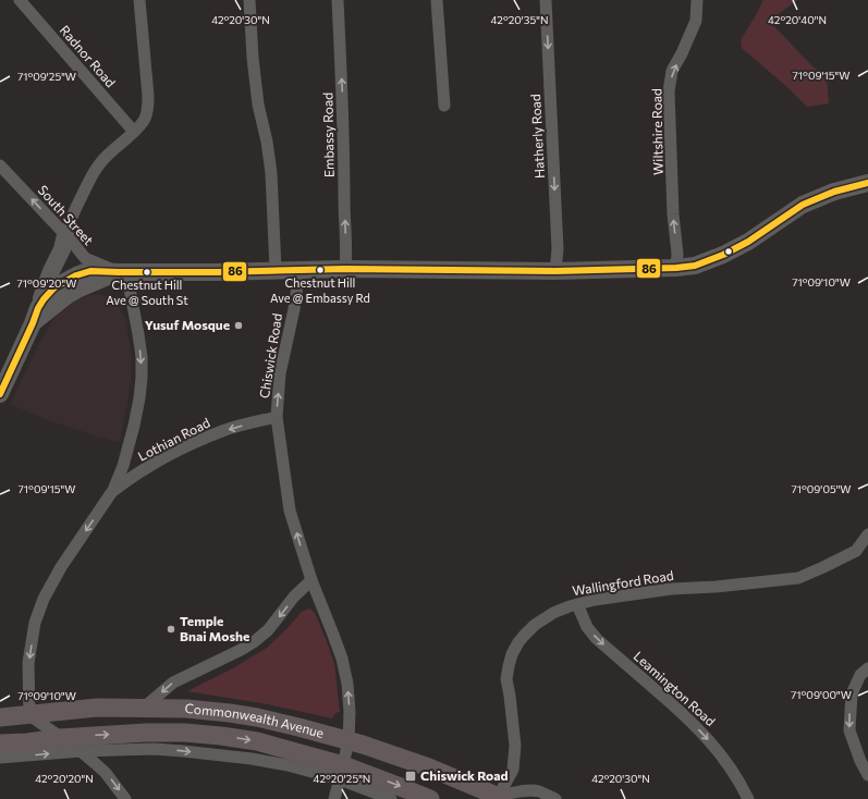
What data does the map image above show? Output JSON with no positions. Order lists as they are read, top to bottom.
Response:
{
  "streets": {
    "main road": ["Commonwealth Avenue"],
    "street": [
      "Radnor Road",
      "Wiltshire Road",
      "Embassy Road",
      "Hatherly Road",
      "South Street",
      "Chiswick Road",
      "Lothian Road",
      "Wallingford Road",
      "Leamington Road"
    ]
  },
  "crossings": [
    ["Chiswick Road", "Lothian Road"],
    ["Chiswick Road", "Commonwealth Avenue"],
    ["Wallingford Road", "Leamington Road"],
    ["Wallingford Road", "Commonwealth Avenue"]
  ],
  "one_way": [
    "Wiltshire Road",
    "Hatherly Road",
    "South Street",
    "Chiswick Road",
    "Lothian Road",
    "Leamington Road"
  ],
  "places": {
    "other": [
      "Chestnut Hill Ave @ Embassy Rd",
      "Chestnut Hill Ave @ South St",
      "Yusuf Mosque",
      "Temple Bnai Moshe"
    ],
    "transit": ["Chiswick Road"]
  },
  "lines": ["transit line 86"],
  "coordinates": [
    "42°20'30\"N",
    "42°20'35\"N",
    "42°20'40\"N",
    "71°09'15\"W",
    "71°09'25\"W",
    "71°09'10\"W",
    "71°09'20\"W",
    "71°09'05\"W",
    "71°09'00\"W",
    "42°20'20\"N",
    "42°20'25\"N"
  ]
}
